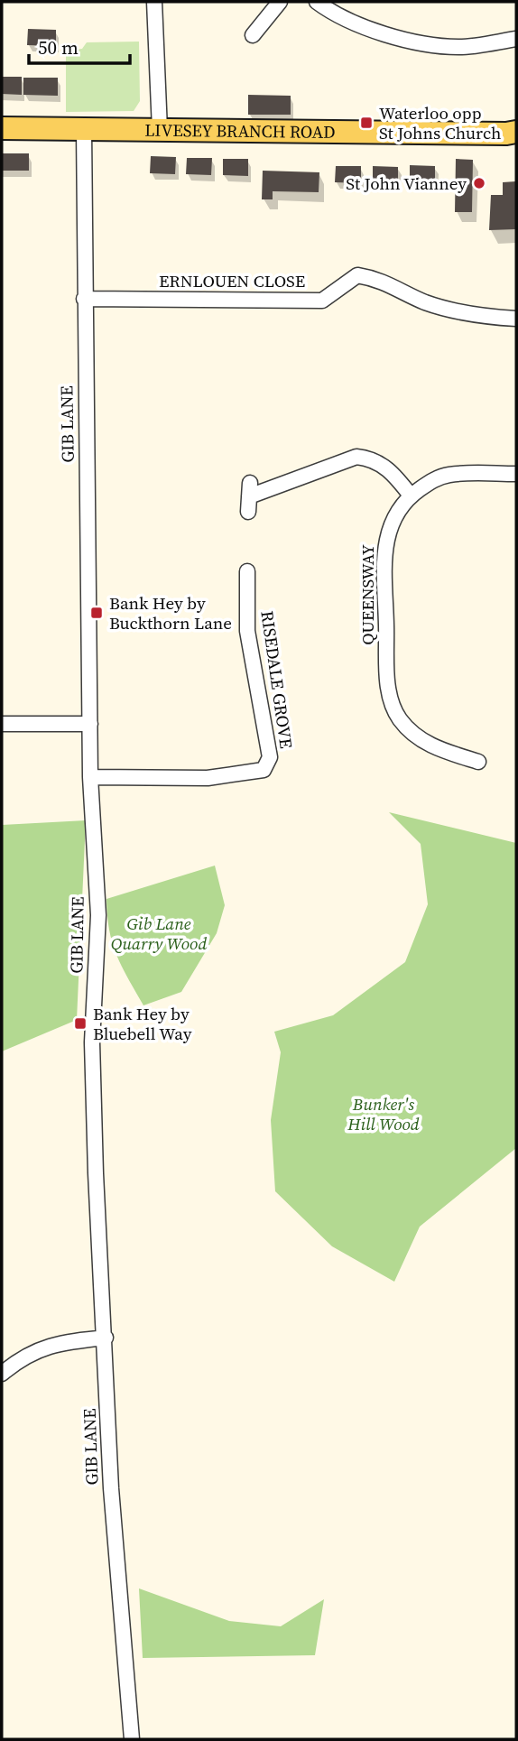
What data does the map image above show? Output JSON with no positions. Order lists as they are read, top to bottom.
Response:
{
  "streets": {
    "main road": ["LIVESEY BRANCH ROAD"],
    "street": [
      "ERNLOUEN CLOSE",
      "GIB LANE",
      "QUEENSWAY",
      "RISEDALE GROVE"
    ]
  },
  "crossings": [
    ["LIVESEY BRANCH ROAD", "GIB LANE"],
    ["ERNLOUEN CLOSE", "GIB LANE"],
    ["GIB LANE", "RISEDALE GROVE"]
  ],
  "parks": ["Gib Lane Quarry Wood", "Bunker's Hill Wood"],
  "places": {
    "transit": ["Waterloo opp St Johns Church", "Bank Hey by Buckthorn Lane", "Bank Hey by Bluebell Way"],
    "other": ["St John Vianney"]
  },
  "scale_bar": "50 m"
}
